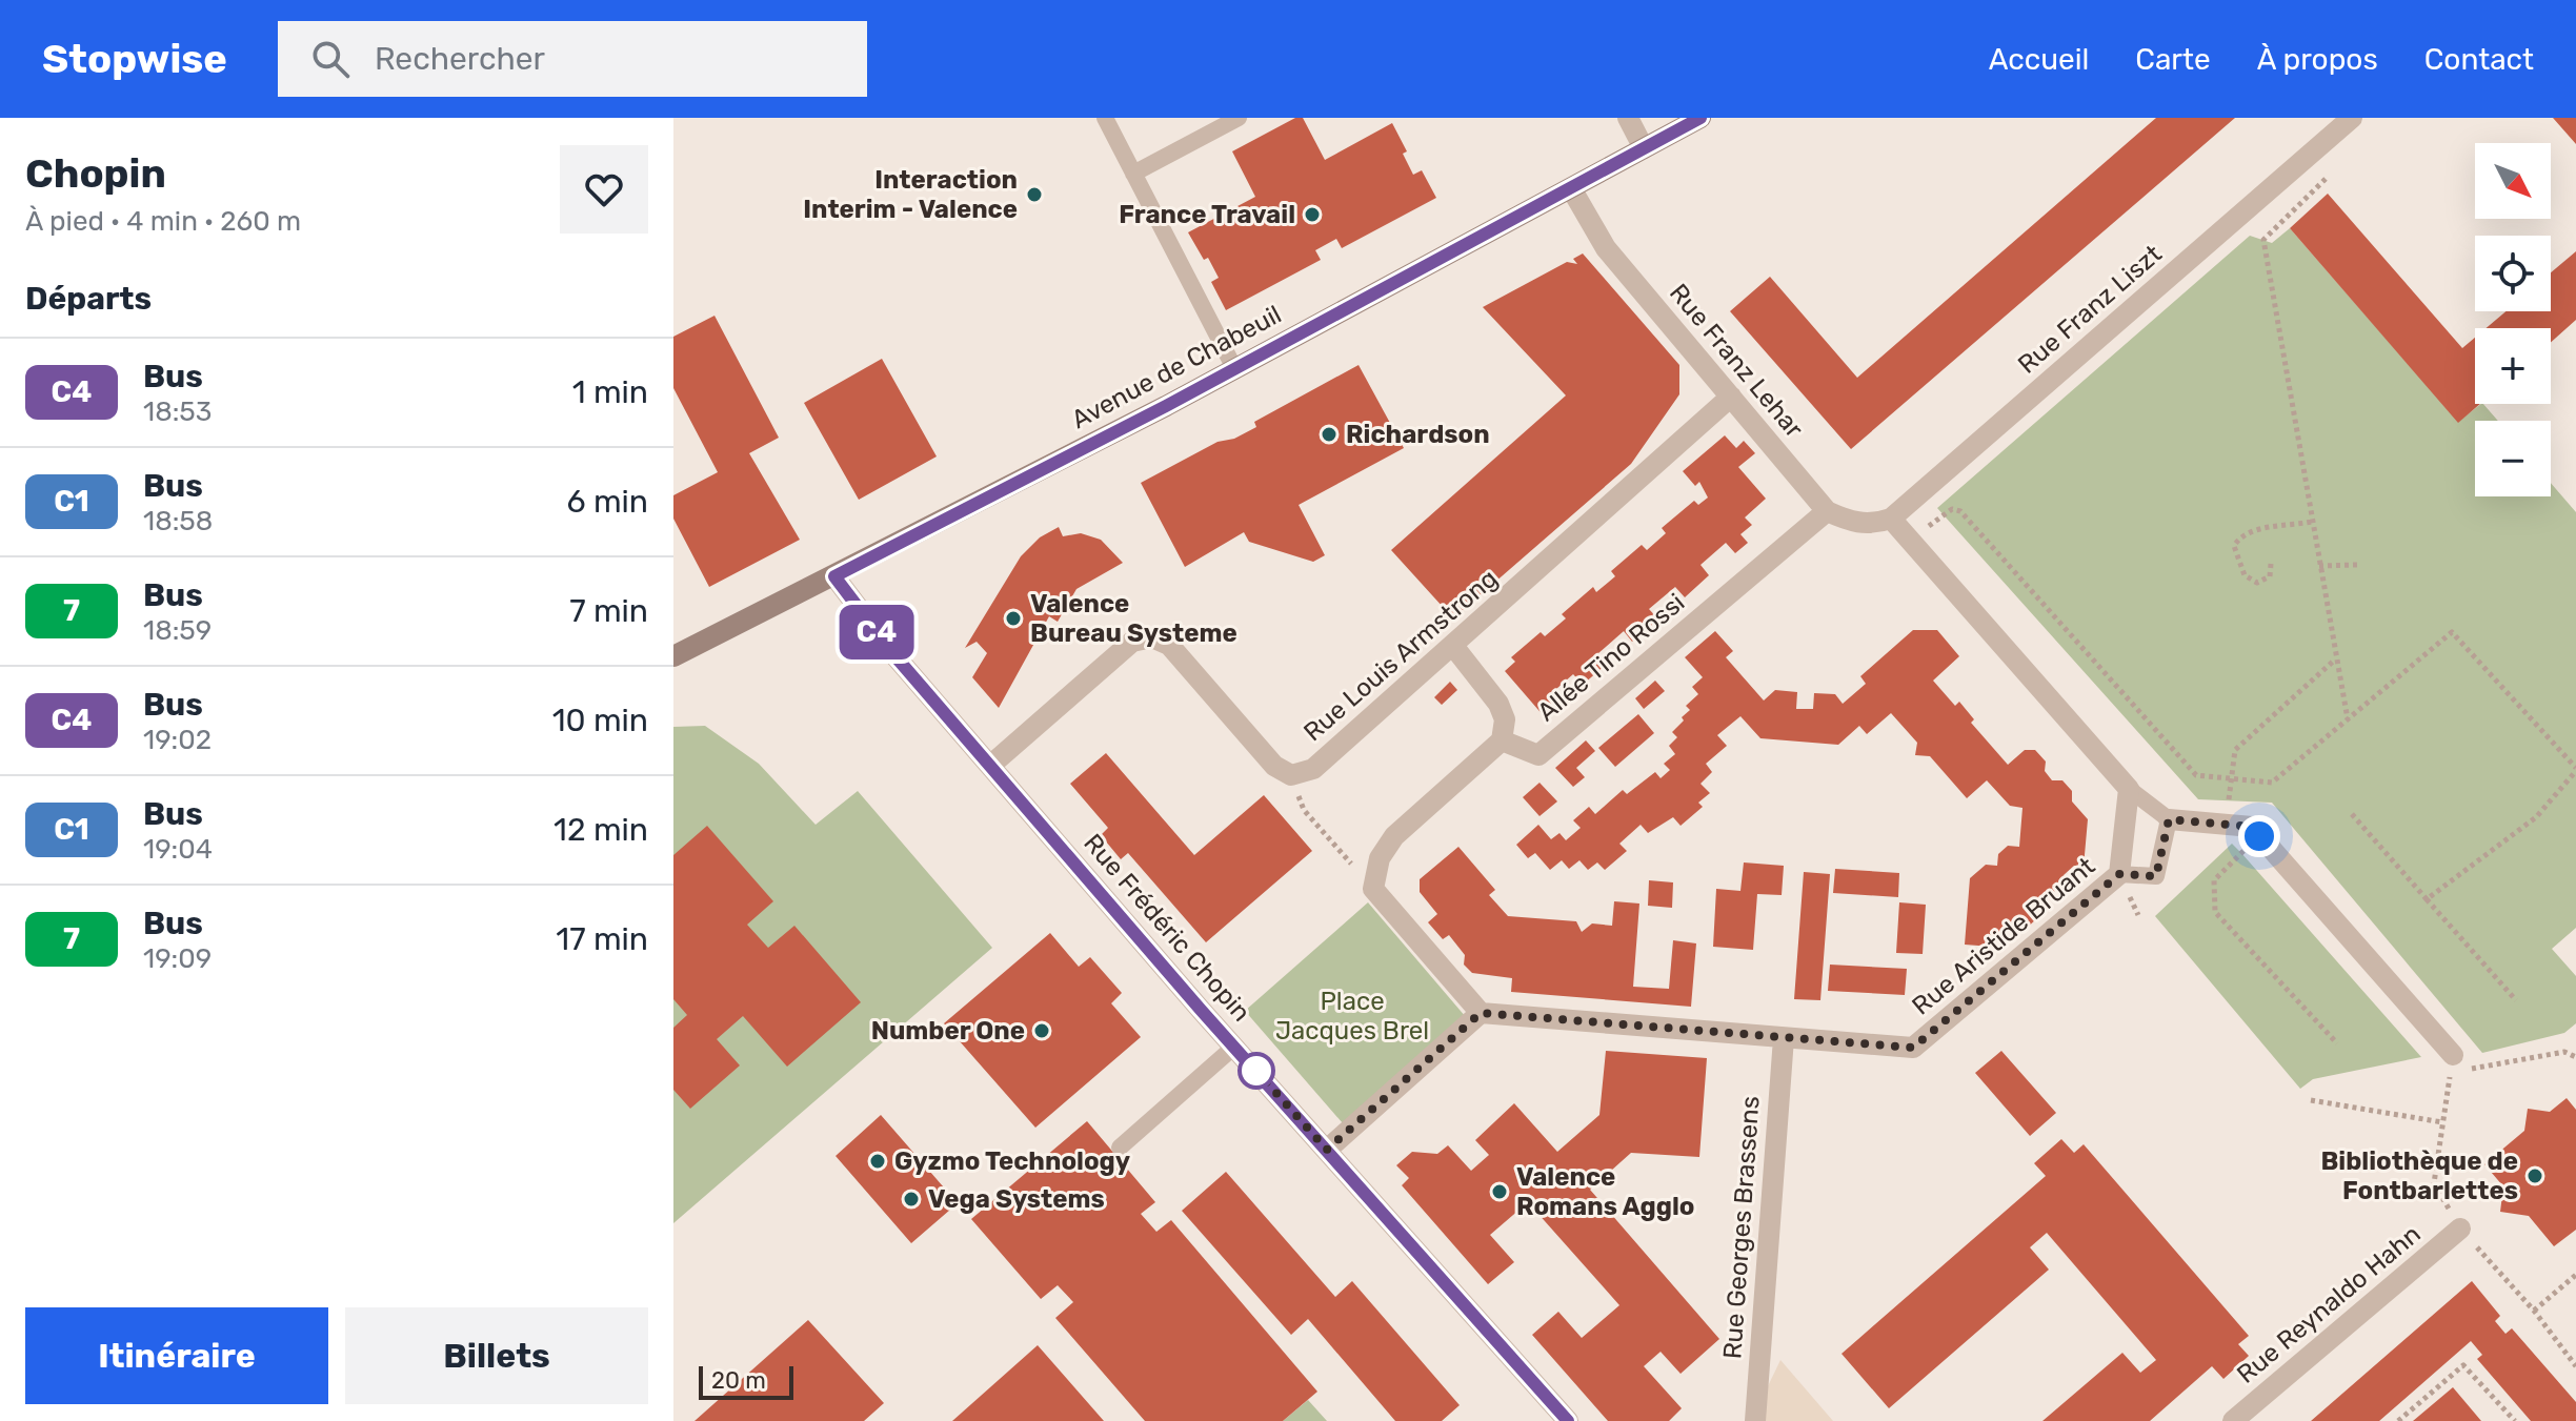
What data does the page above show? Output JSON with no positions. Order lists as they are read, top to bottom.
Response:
{
  "streets": {
    "main road": ["Avenue de Chabeuil"],
    "street": [
      "Rue Franz Liszt",
      "Rue Franz Lehar",
      "Rue Louis Armstrong",
      "Allée Tino Rossi",
      "Rue Frédéric Chopin",
      "Rue Aristide Bruant",
      "Rue Georges Brassens",
      "Rue Reynaldo Hahn"
    ]
  },
  "crossings": [
    ["Rue Franz Lehar", "Avenue de Chabeuil"],
    ["Rue Franz Lehar", "Rue Louis Armstrong"],
    ["Rue Franz Lehar", "Allée Tino Rossi"],
    ["Avenue de Chabeuil", "Rue Frédéric Chopin"],
    ["Rue Aristide Bruant", "Rue Georges Brassens"]
  ],
  "parks": ["Place Jacques Brel"],
  "places": [
    "Interaction Interim - Valence",
    "France Travail",
    "Richardson",
    "Valence Bureau Systeme",
    "Number One",
    "Gyzmo Technology",
    "Bibliothèque de Fontbarlettes",
    "Valence Romans Agglo",
    "Vega Systems"
  ],
  "lines": ["bus line C4"],
  "scale_bar": "20 m",
  "north": "bottom right",
  "page": {
    "header": "Stopwise",
    "search": "Rechercher",
    "nav": [
      "Accueil",
      "Carte",
      "À propos",
      "Contact"
    ],
    "heading": [
      ["Chopin", "À pied · 4 min · 260 m"],
      "Départs"
    ],
    "on_map": "C4",
    "map_buttons": ["+", "−"],
    "list": [
      {
        "mark": "C4",
        "name": "Bus",
        "note": "18:53",
        "value": "1 min"
      },
      {
        "mark": "C1",
        "name": "Bus",
        "note": "18:58",
        "value": "6 min"
      },
      {
        "mark": "7",
        "name": "Bus",
        "note": "18:59",
        "value": "7 min"
      },
      {
        "mark": "C4",
        "name": "Bus",
        "note": "19:02",
        "value": "10 min"
      },
      {
        "mark": "C1",
        "name": "Bus",
        "note": "19:04",
        "value": "12 min"
      },
      {
        "mark": "7",
        "name": "Bus",
        "note": "19:09",
        "value": "17 min"
      }
    ],
    "buttons": ["Itinéraire", "Billets"],
    "scale": "20 m"
  }
}
